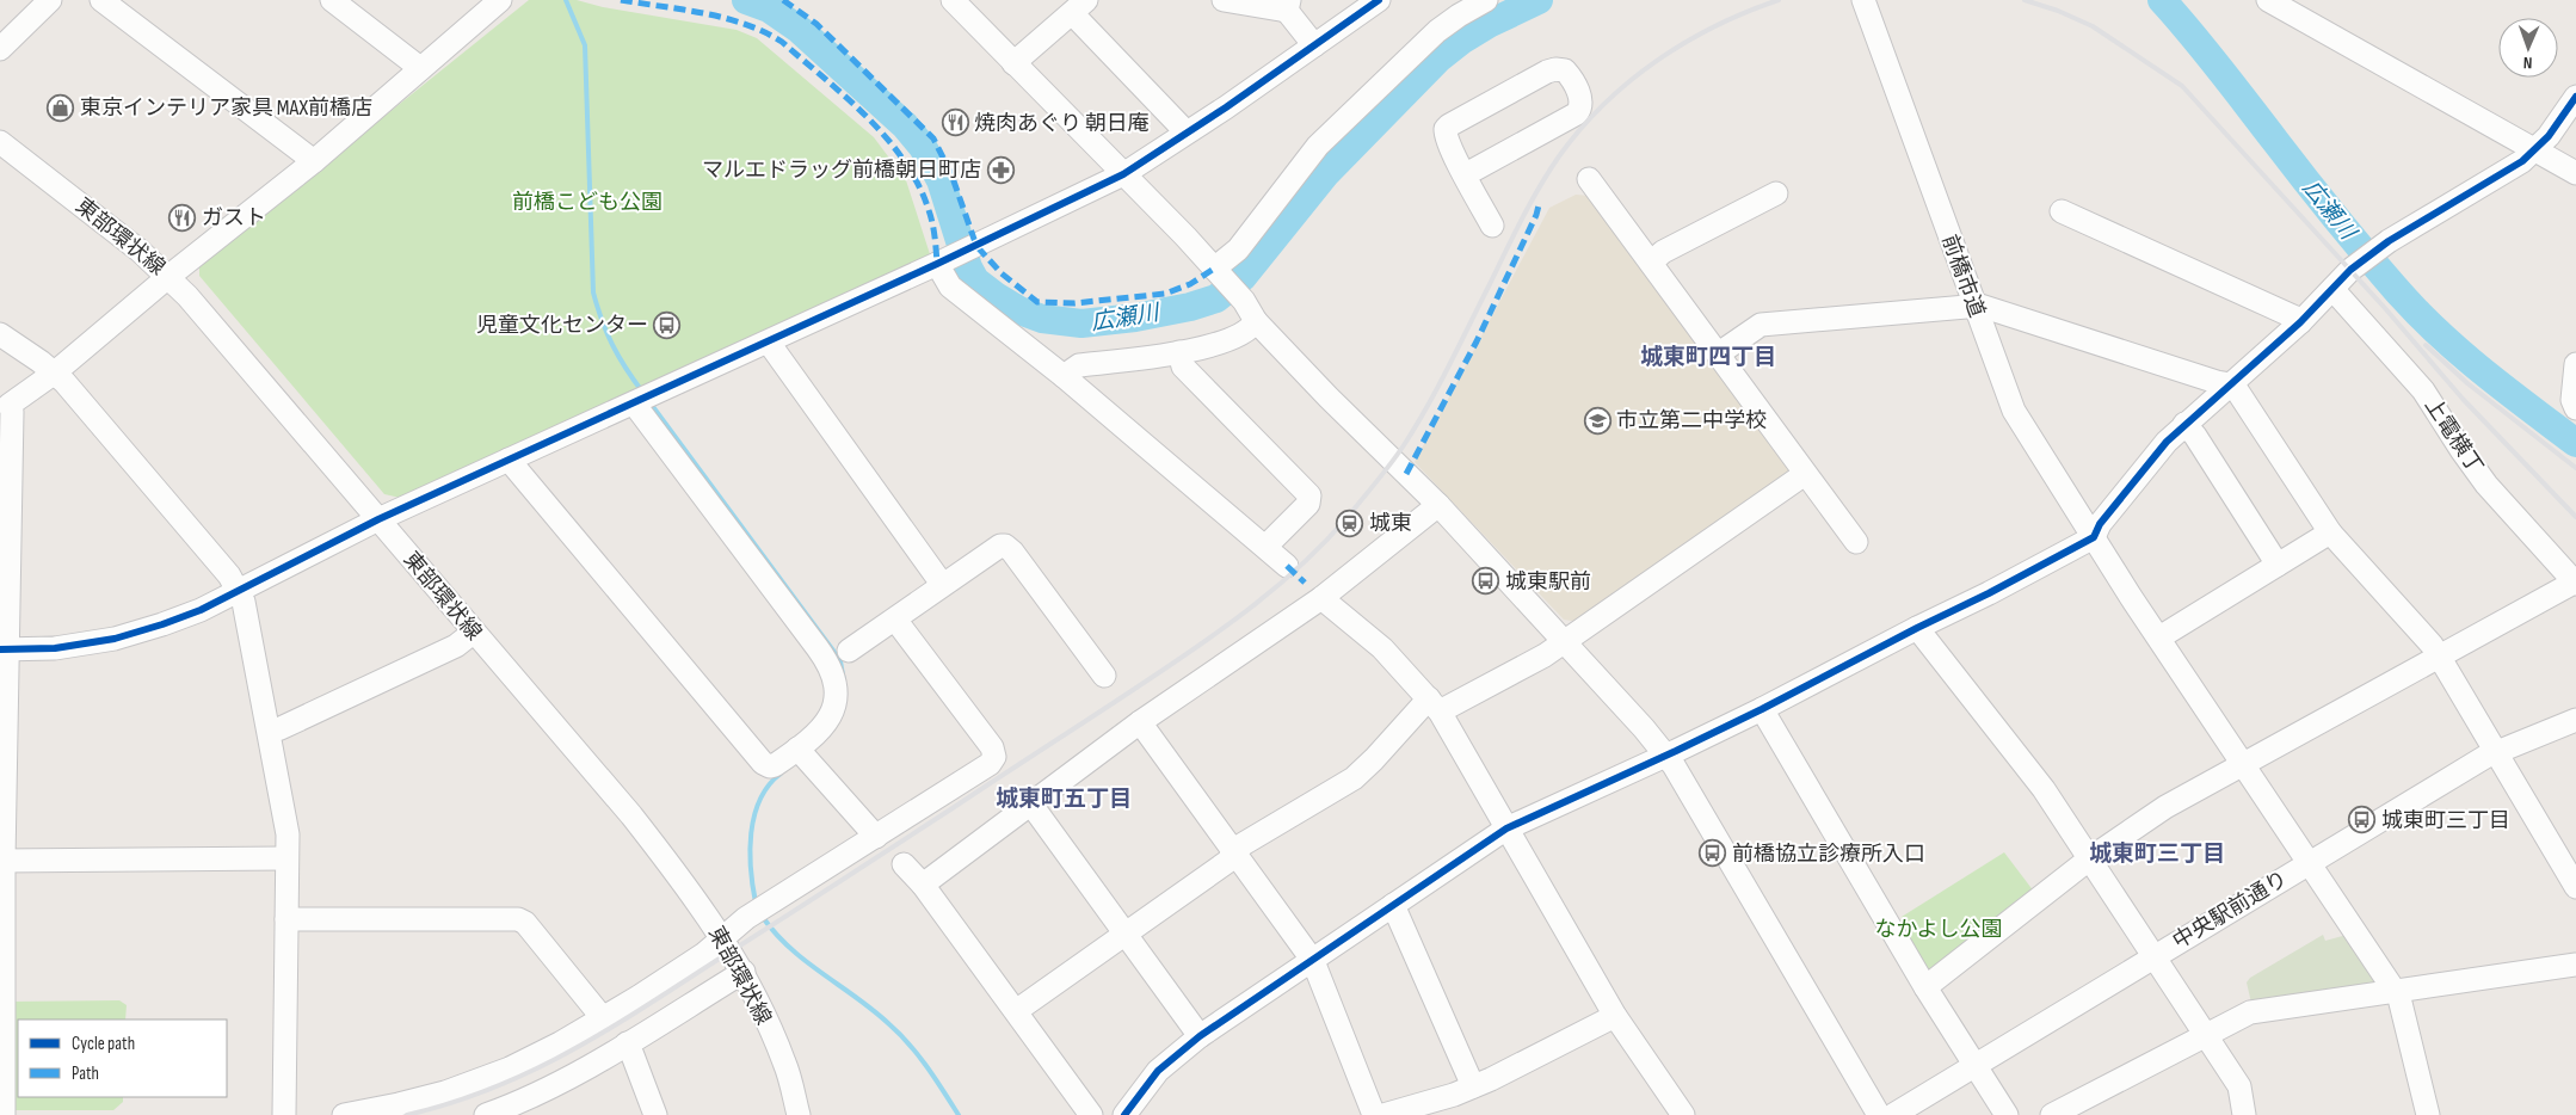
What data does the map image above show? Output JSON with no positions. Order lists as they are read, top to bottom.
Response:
{
  "streets": {
    "street": [
      "東部環状線",
      "前橋市道",
      "上電横丁",
      "中央駅前通り"
    ]
  },
  "crossings": [
    ["前橋市道", "中央駅前通り"]
  ],
  "districts": ["城東町四丁目", "城東町五丁目", "城東町三丁目"],
  "water": ["広瀬川"],
  "parks": ["前橋こども公園", "なかよし公園"],
  "places": {
    "shop": ["東京インテリア家具 MAX前橋店"],
    "restaurant": ["焼肉あぐり 朝日庵", "ガスト"],
    "pharmacy": ["マルエドラッグ前橋朝日町店"],
    "bus stop": [
      "児童文化センター",
      "城東駅前",
      "城東町三丁目",
      "前橋協立診療所入口"
    ],
    "school or university": ["市立第二中学校"],
    "station": ["城東"]
  },
  "legend": ["Cycle path", "Path"],
  "north": "bottom"
}
